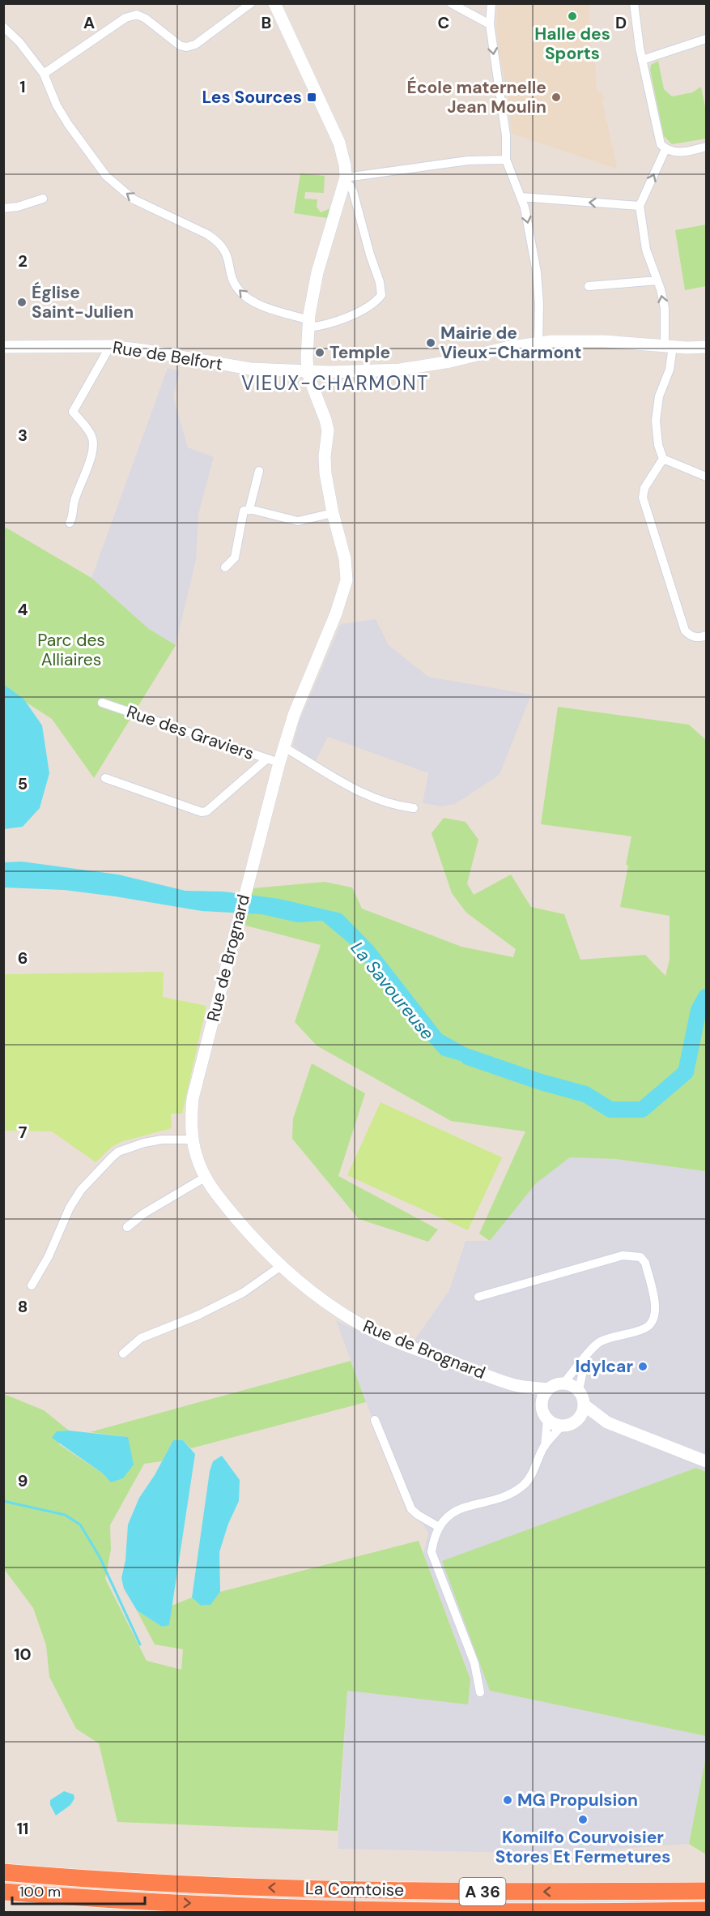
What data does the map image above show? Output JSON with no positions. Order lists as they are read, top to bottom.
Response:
{
  "streets": {
    "highway": ["La Comtoise", "A 36"],
    "street": ["Rue de Belfort", "Rue des Graviers", "Rue de Brognard"]
  },
  "crossings": [
    ["Rue de Belfort", "Rue de Brognard"],
    ["Rue des Graviers", "Rue de Brognard"]
  ],
  "districts": ["VIEUX-CHARMONT"],
  "water": ["La Savoureuse"],
  "parks": ["Parc des Alliaires"],
  "places": {
    "other": [
      "Halle des Sports",
      "École maternelle Jean Moulin",
      "Église Saint-Julien",
      "Mairie de Vieux-Charmont",
      "Temple",
      "Idylcar",
      "MG Propulsion",
      "Komilfo Courvoisier Stores Et Fermetures"
    ],
    "transit": ["Les Sources"]
  },
  "scale_bar": "100 m",
  "grid": {
    "columns": [
      "A",
      "B",
      "C",
      "D"
    ],
    "rows": [
      "1",
      "2",
      "3",
      "4",
      "5",
      "6",
      "7",
      "8",
      "9",
      "10",
      "11"
    ]
  }
}
